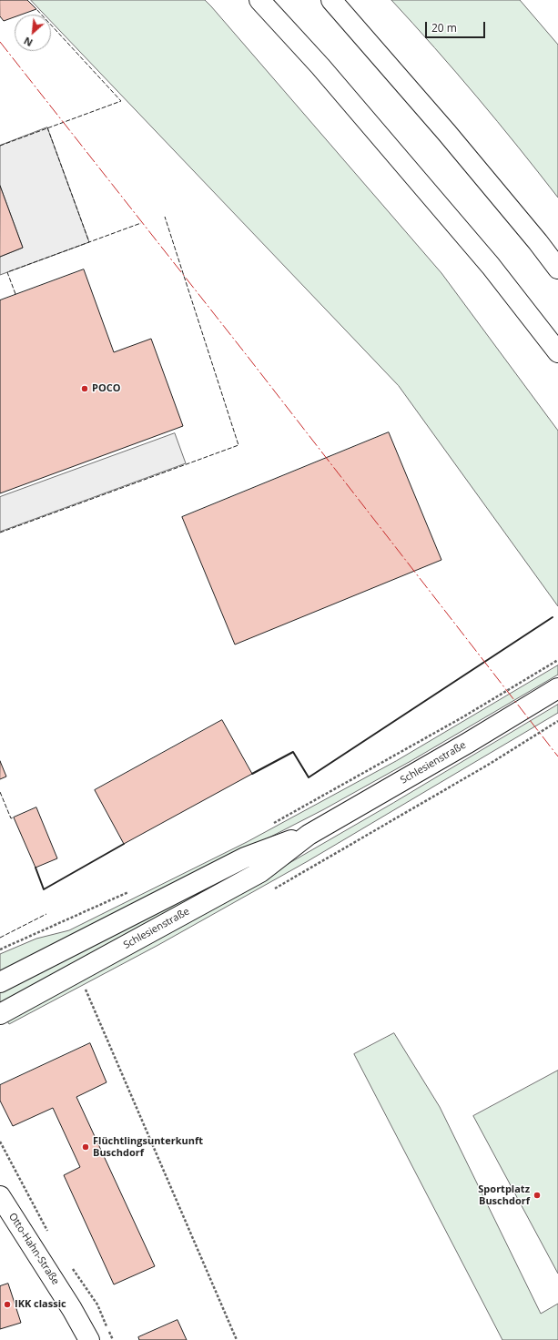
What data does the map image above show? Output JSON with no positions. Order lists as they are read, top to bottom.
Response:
{
  "streets": {
    "main road": ["Schlesienstraße", "Otto-Hahn-Straße"]
  },
  "places": [
    "POCO",
    "Flüchtlingsunterkunft Buschdorf",
    "Sportplatz Buschdorf",
    "IKK classic"
  ],
  "scale_bar": "20 m",
  "north": "bottom left"
}
